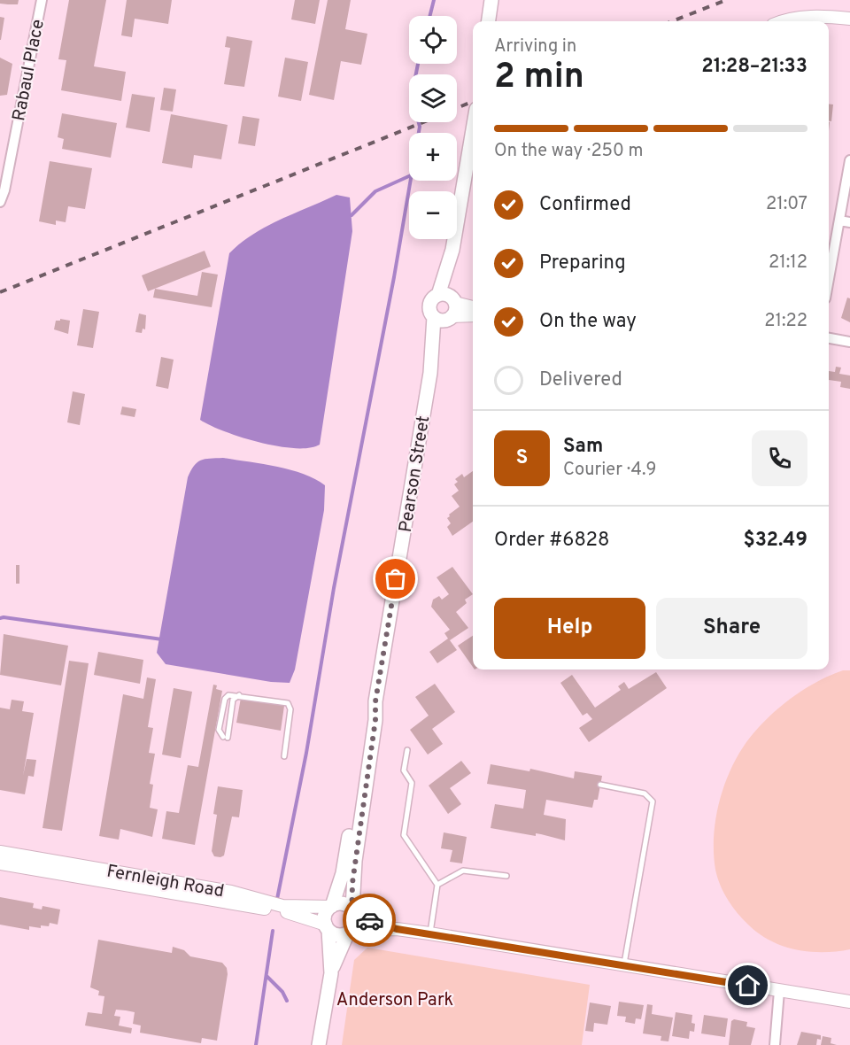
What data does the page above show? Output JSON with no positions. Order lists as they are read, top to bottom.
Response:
{
  "streets": {
    "main road": ["Pearson Street"],
    "street": ["Rabaul Place", "Fernleigh Road"]
  },
  "crossings": [
    ["Pearson Street", "Fernleigh Road"]
  ],
  "parks": ["Anderson Park"],
  "page": {
    "map_buttons": ["+", "−"],
    "heading": ["2 min", "Arriving in", "21:28–21:33"],
    "panel": [
      "Sam",
      "Courier · 4.9",
      "Order #6828",
      "$32.49"
    ],
    "bar": "On the way · 250 m",
    "list": [
      ["Confirmed", "21:07"],
      ["Preparing", "21:12"],
      ["On the way", "21:22"],
      "Delivered"
    ],
    "round": "S",
    "buttons": ["Help", "Share"]
  }
}
